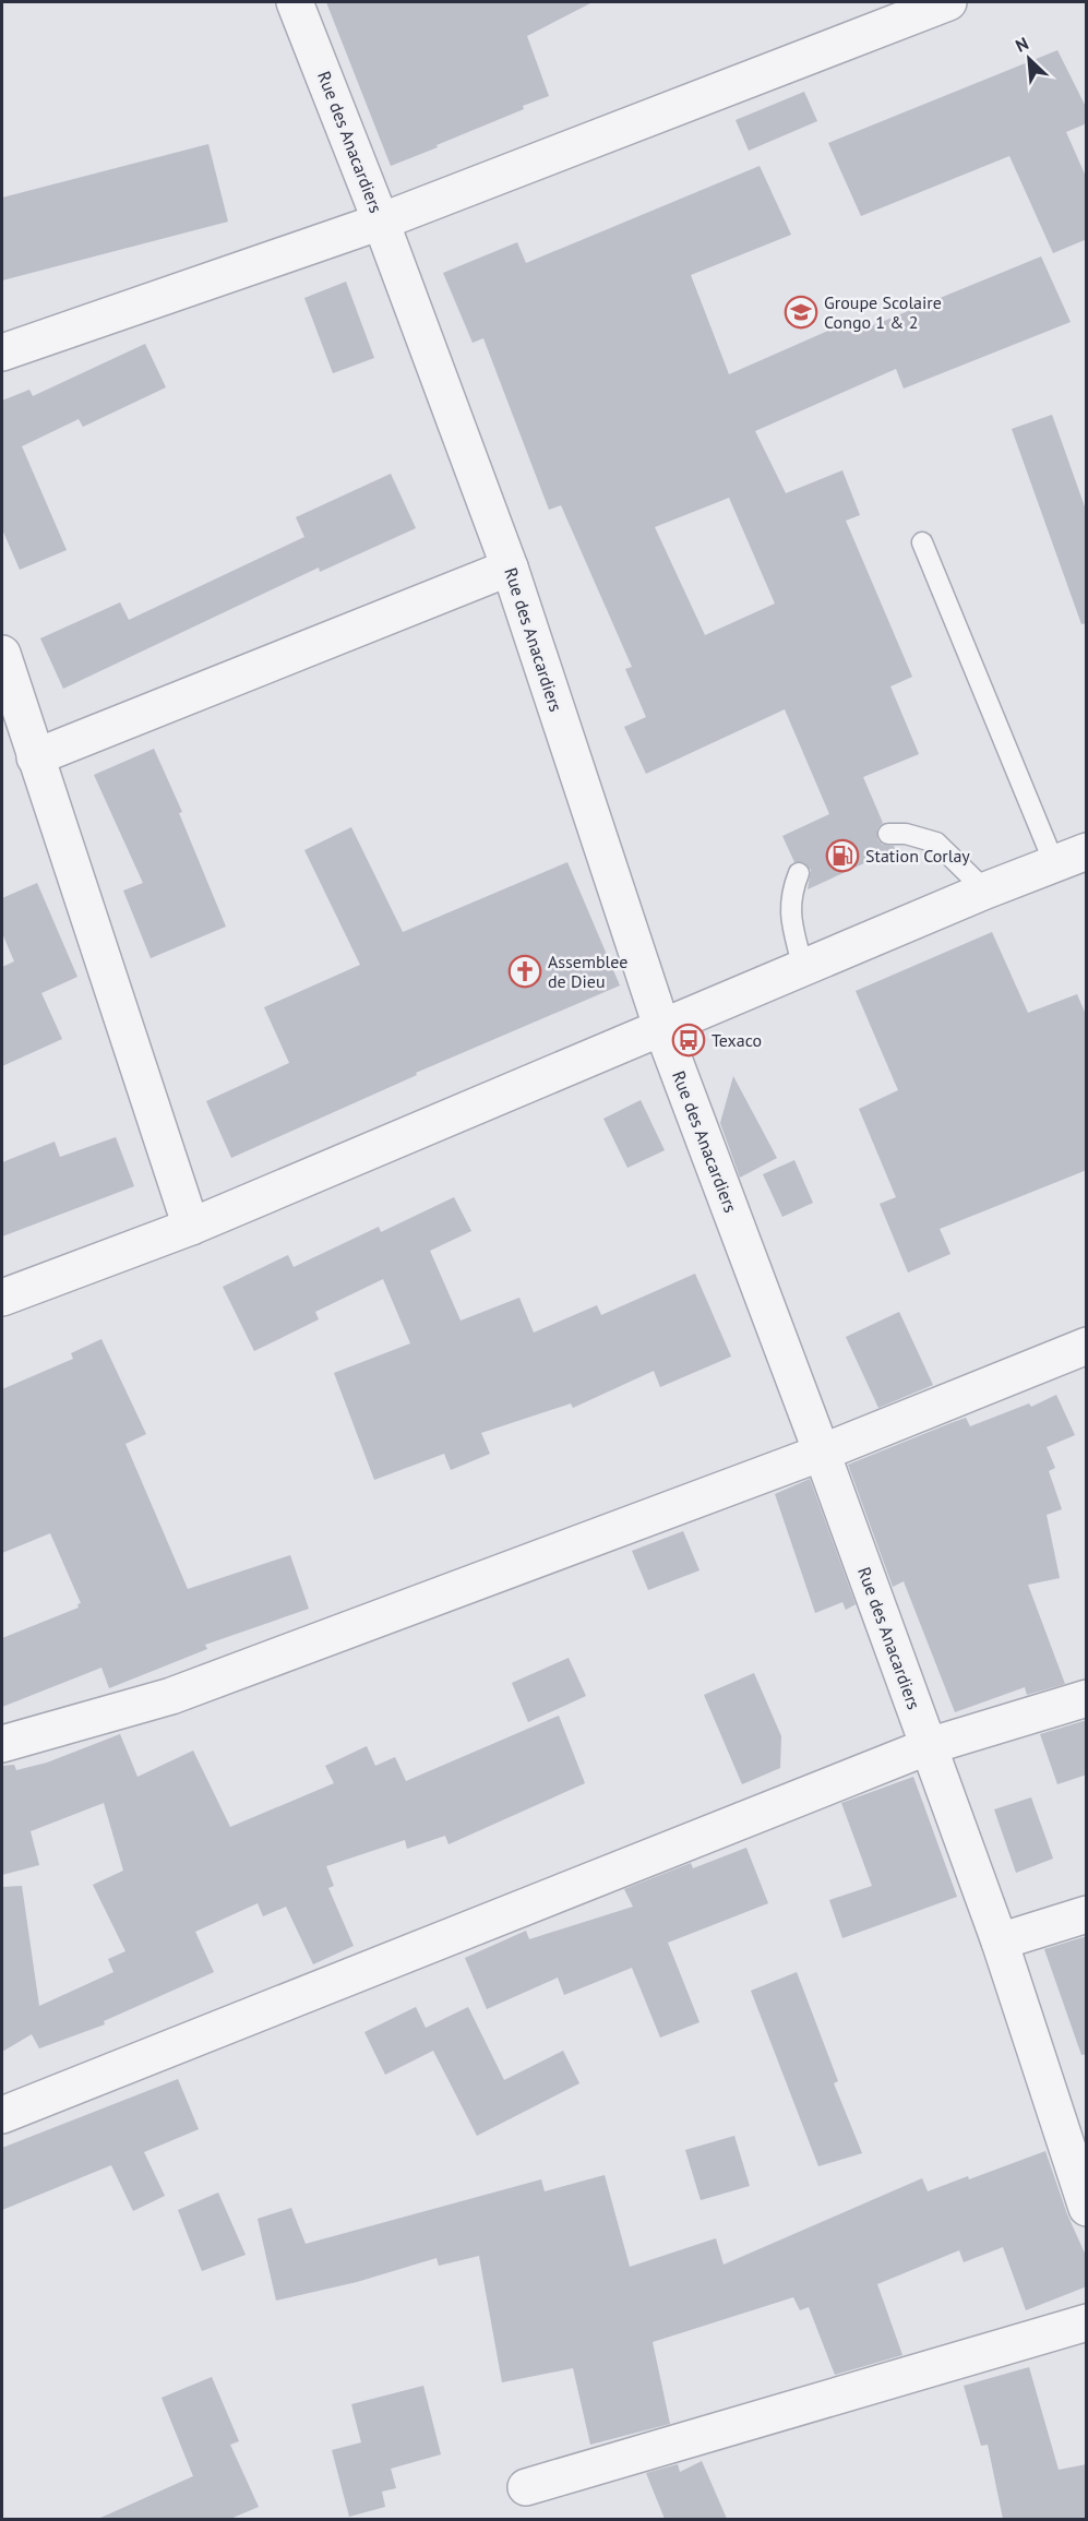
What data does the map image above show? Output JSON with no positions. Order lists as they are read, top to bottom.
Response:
{
  "streets": {
    "street": ["Rue des Anacardiers"]
  },
  "places": {
    "school or university": ["Groupe Scolaire Congo 1 & 2"],
    "fuel station": ["Station Corlay"],
    "church": ["Assemblee de Dieu"],
    "bus stop": ["Texaco"]
  },
  "north": "top left"
}
